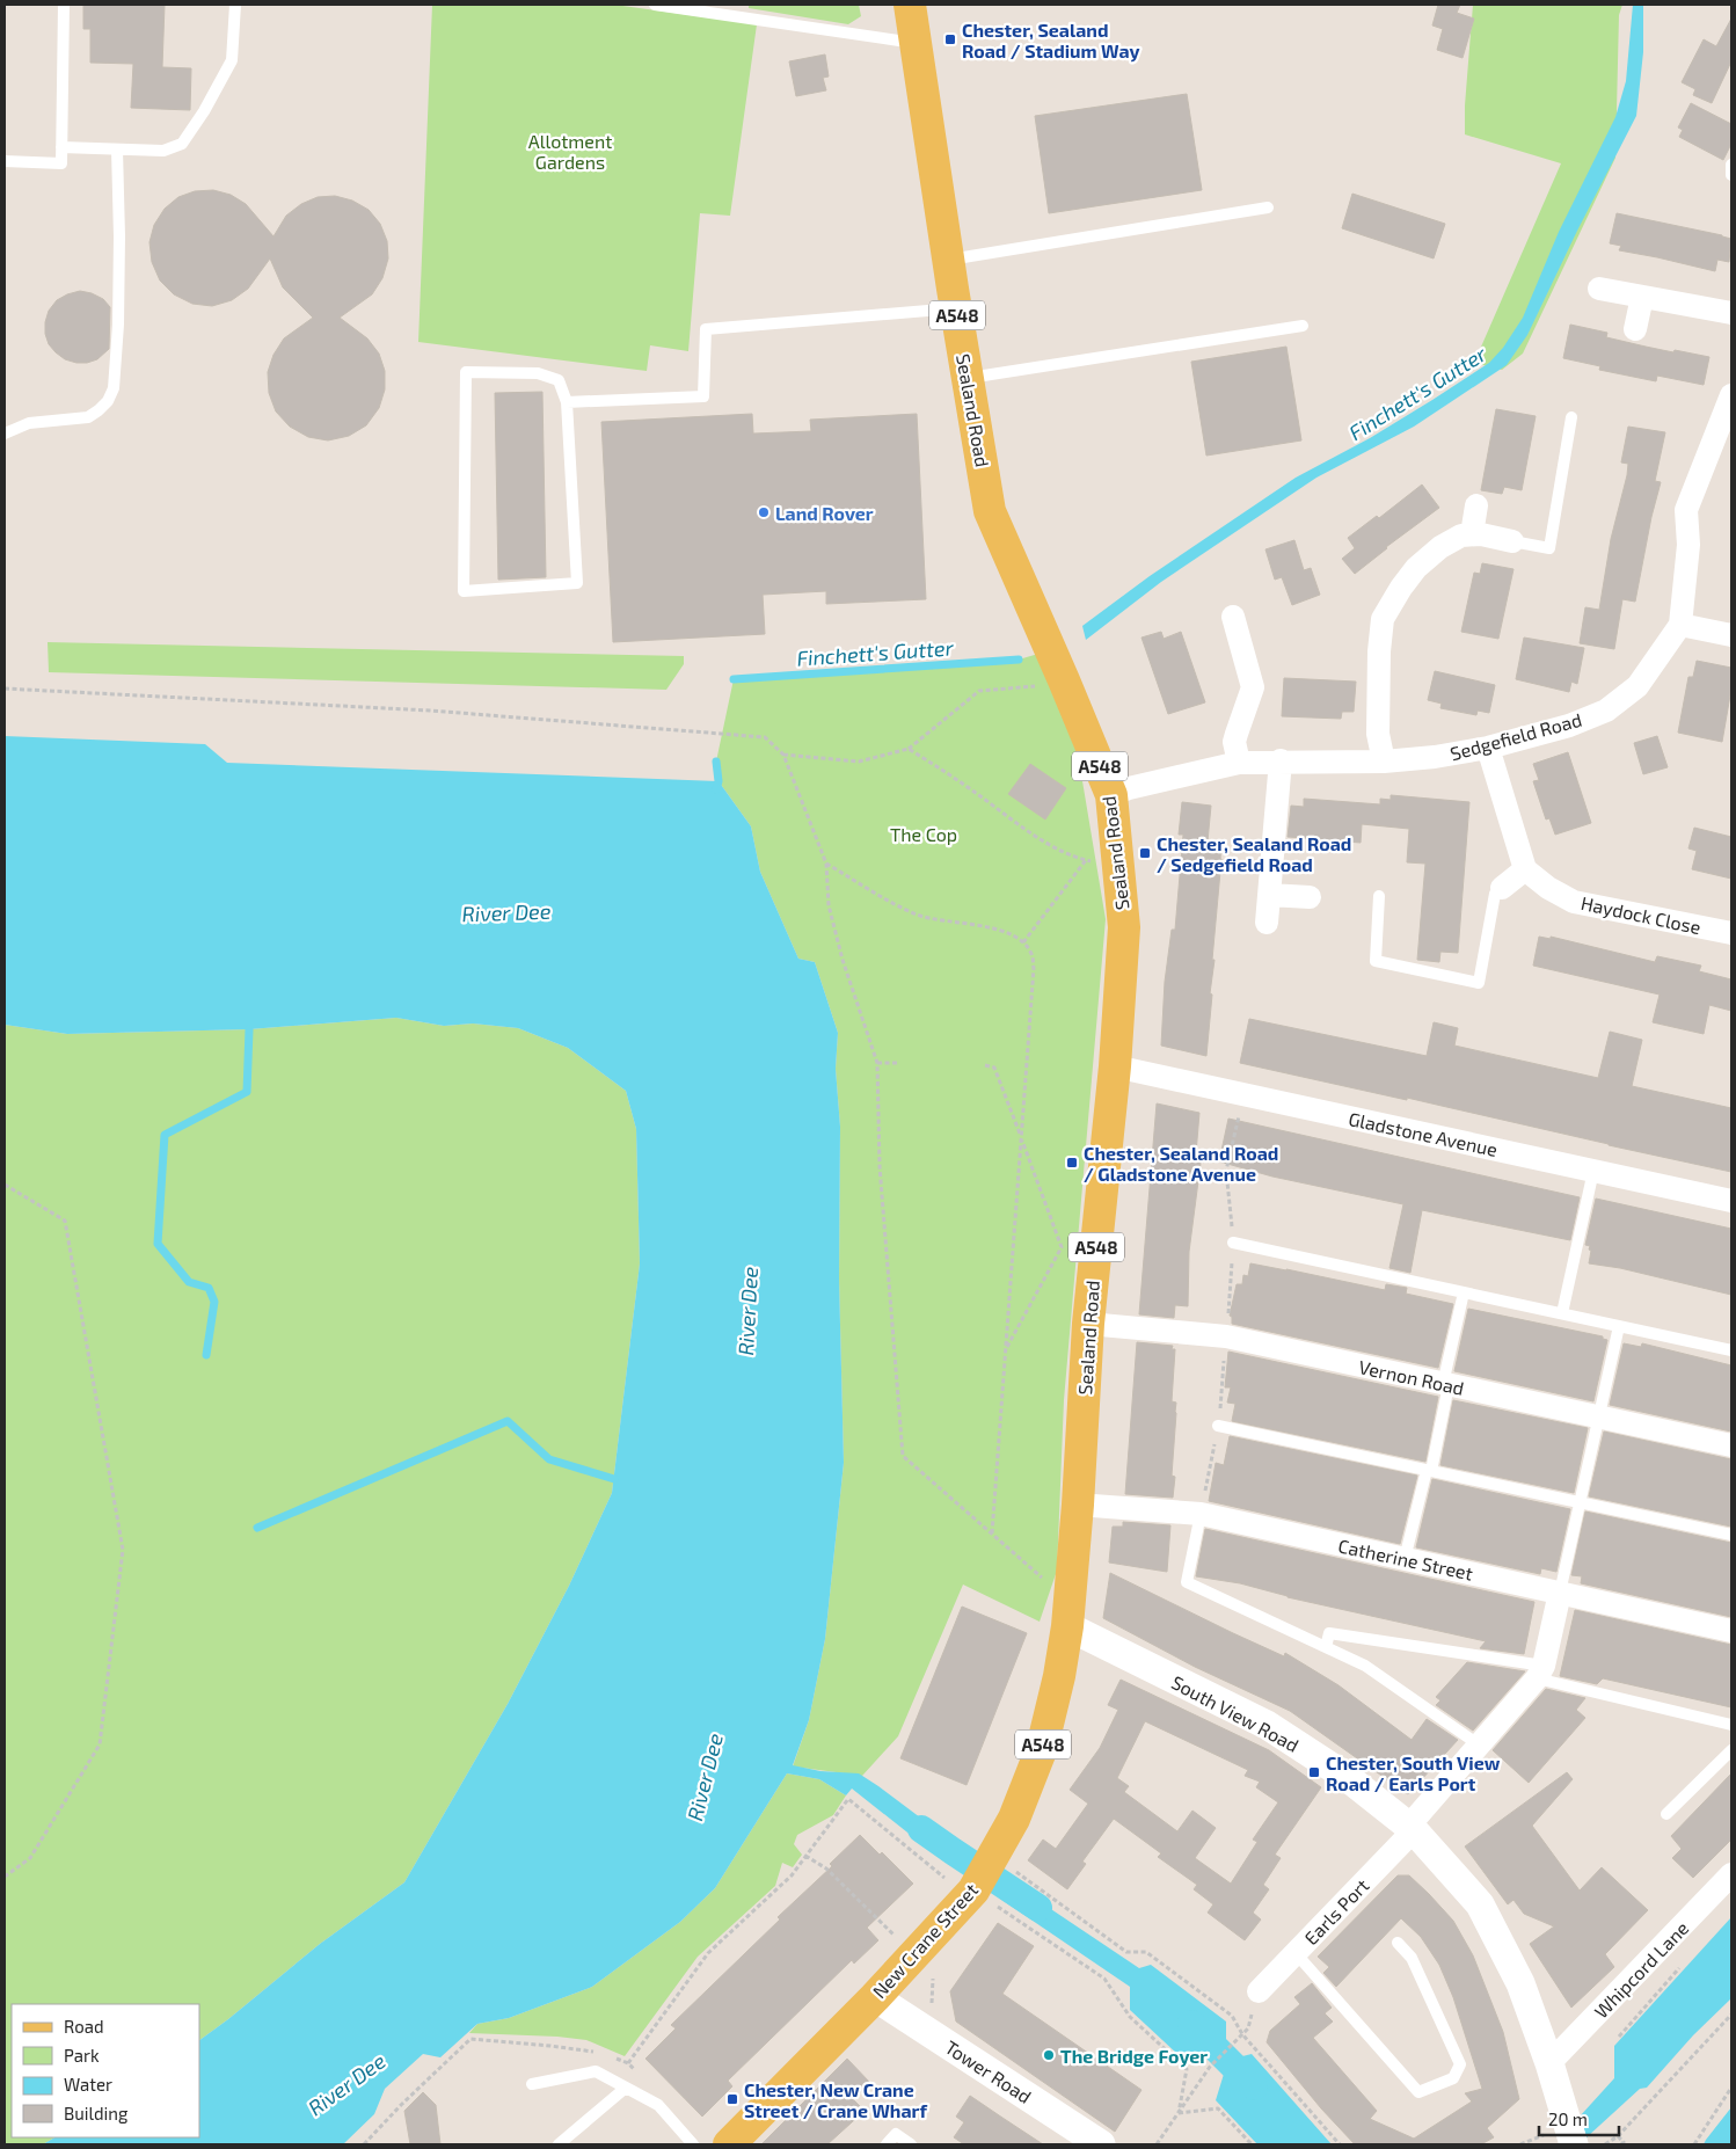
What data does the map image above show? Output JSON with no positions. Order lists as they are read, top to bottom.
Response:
{
  "streets": {
    "main road": ["A548", "Sealand Road", "New Crane Street"],
    "street": [
      "Sedgefield Road",
      "Haydock Close",
      "Gladstone Avenue",
      "Vernon Road",
      "Catherine Street",
      "South View Road",
      "Earls Port",
      "Whipcord Lane",
      "Tower Road"
    ]
  },
  "crossings": [
    ["Sealand Road", "Sedgefield Road"],
    ["Sealand Road", "Gladstone Avenue"],
    ["Sealand Road", "Vernon Road"],
    ["Sealand Road", "Catherine Street"],
    ["Sealand Road", "South View Road"],
    ["Sealand Road", "New Crane Street"],
    ["South View Road", "Earls Port"],
    ["South View Road", "New Crane Street"],
    ["South View Road", "Whipcord Lane"],
    ["New Crane Street", "Tower Road"]
  ],
  "water": ["Finchett's Gutter", "River Dee"],
  "parks": ["Allotment Gardens", "The Cop"],
  "places": {
    "transit": [
      "Chester, Sealand Road / Stadium Way",
      "Chester, Sealand Road / Sedgefield Road",
      "Chester, Sealand Road / Gladstone Avenue",
      "Chester, South View Road / Earls Port",
      "Chester, New Crane Street / Crane Wharf"
    ],
    "other": ["Land Rover", "The Bridge Foyer"]
  },
  "legend": [
    "Road",
    "Park",
    "Water",
    "Building"
  ],
  "scale_bar": "20 m"
}
